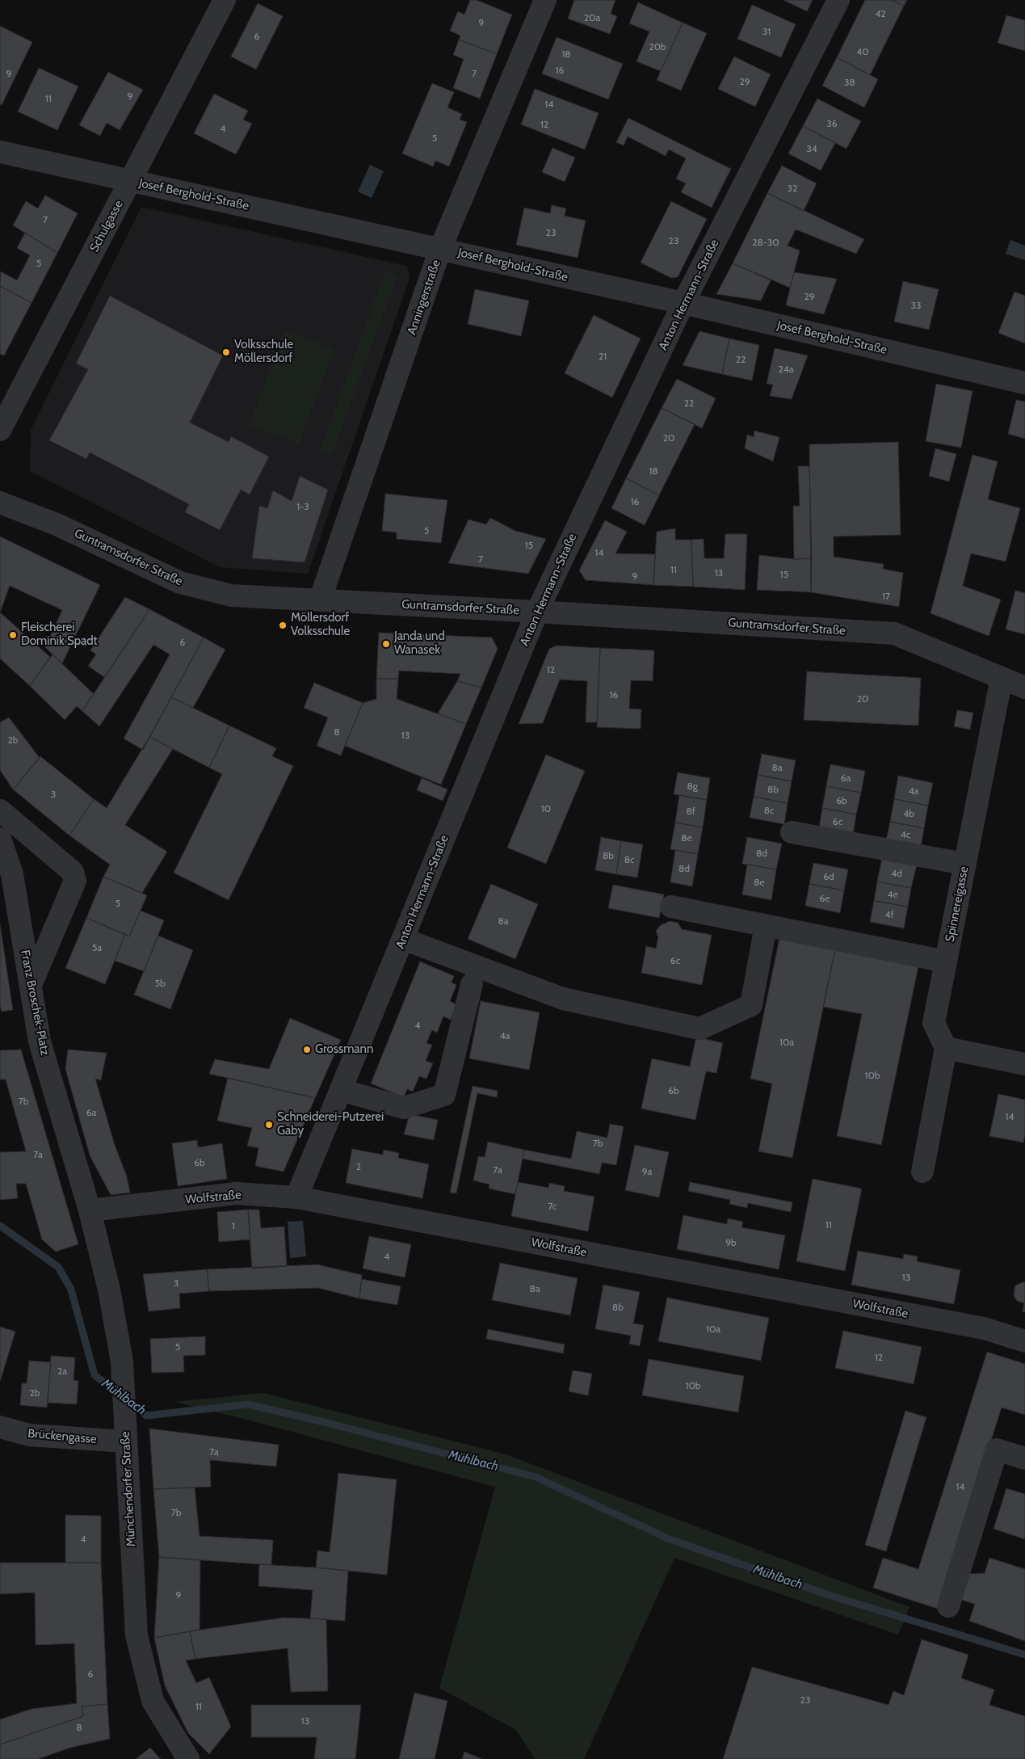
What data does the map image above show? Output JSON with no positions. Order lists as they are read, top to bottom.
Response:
{
  "streets": {
    "street": [
      "Josef Berghold-Straße",
      "Schulgasse",
      "Anton Hermann-Straße",
      "Anningerstraße",
      "Guntramsdorfer Straße",
      "Spinnereigasse",
      "Franz Broschek-Platz",
      "Wolfstraße",
      "Brückengasse",
      "Münchendorfer Straße"
    ]
  },
  "crossings": [
    ["Josef Berghold-Straße", "Schulgasse"],
    ["Josef Berghold-Straße", "Anton Hermann-Straße"],
    ["Josef Berghold-Straße", "Anningerstraße"],
    ["Anton Hermann-Straße", "Guntramsdorfer Straße"],
    ["Anton Hermann-Straße", "Wolfstraße"],
    ["Anningerstraße", "Guntramsdorfer Straße"],
    ["Guntramsdorfer Straße", "Spinnereigasse"],
    ["Franz Broschek-Platz", "Wolfstraße"],
    ["Franz Broschek-Platz", "Münchendorfer Straße"],
    ["Wolfstraße", "Münchendorfer Straße"],
    ["Brückengasse", "Münchendorfer Straße"]
  ],
  "water": ["Mühlbach"],
  "places": [
    "Volksschule Möllersdorf",
    "Möllersdorf Volksschule",
    "Fleischerei Dominik Spadt",
    "Janda und Wanasek",
    "Grossmann",
    "Schneiderei-Putzerei Gaby"
  ],
  "house_numbers": [
    "42",
    "20a",
    "9",
    "31",
    "6",
    "20b",
    "40",
    "18",
    "16",
    "9",
    "7",
    "29",
    "38",
    "9",
    "11",
    "14",
    "36",
    "12",
    "4",
    "5",
    "34",
    "32",
    "7",
    "23",
    "23",
    "28-30",
    "5",
    "29",
    "33",
    "21",
    "22",
    "24a",
    "22",
    "20",
    "18",
    "16",
    "1-3",
    "5",
    "15",
    "14",
    "7",
    "11",
    "13",
    "15",
    "9",
    "17",
    "6",
    "12",
    "16",
    "20",
    "8",
    "13",
    "2b",
    "8a",
    "6a",
    "8g",
    "8b",
    "4a",
    "3",
    "6b",
    "10",
    "8c",
    "8f",
    "4b",
    "6c",
    "4c",
    "8e",
    "8d",
    "8b",
    "8c",
    "8d",
    "4d",
    "6d",
    "8e",
    "4e",
    "6e",
    "5",
    "4f",
    "8a",
    "5a",
    "6c",
    "5b",
    "4",
    "4a",
    "10a",
    "10b",
    "6b",
    "7b",
    "6a",
    "14",
    "7b",
    "7a",
    "6b",
    "2",
    "7a",
    "9a",
    "7c",
    "11",
    "1",
    "9b",
    "4",
    "13",
    "3",
    "8a",
    "8b",
    "10a",
    "5",
    "12",
    "2a",
    "10b",
    "2b",
    "7a",
    "14",
    "7b",
    "4",
    "9",
    "6",
    "23",
    "11",
    "13",
    "8"
  ]
}
